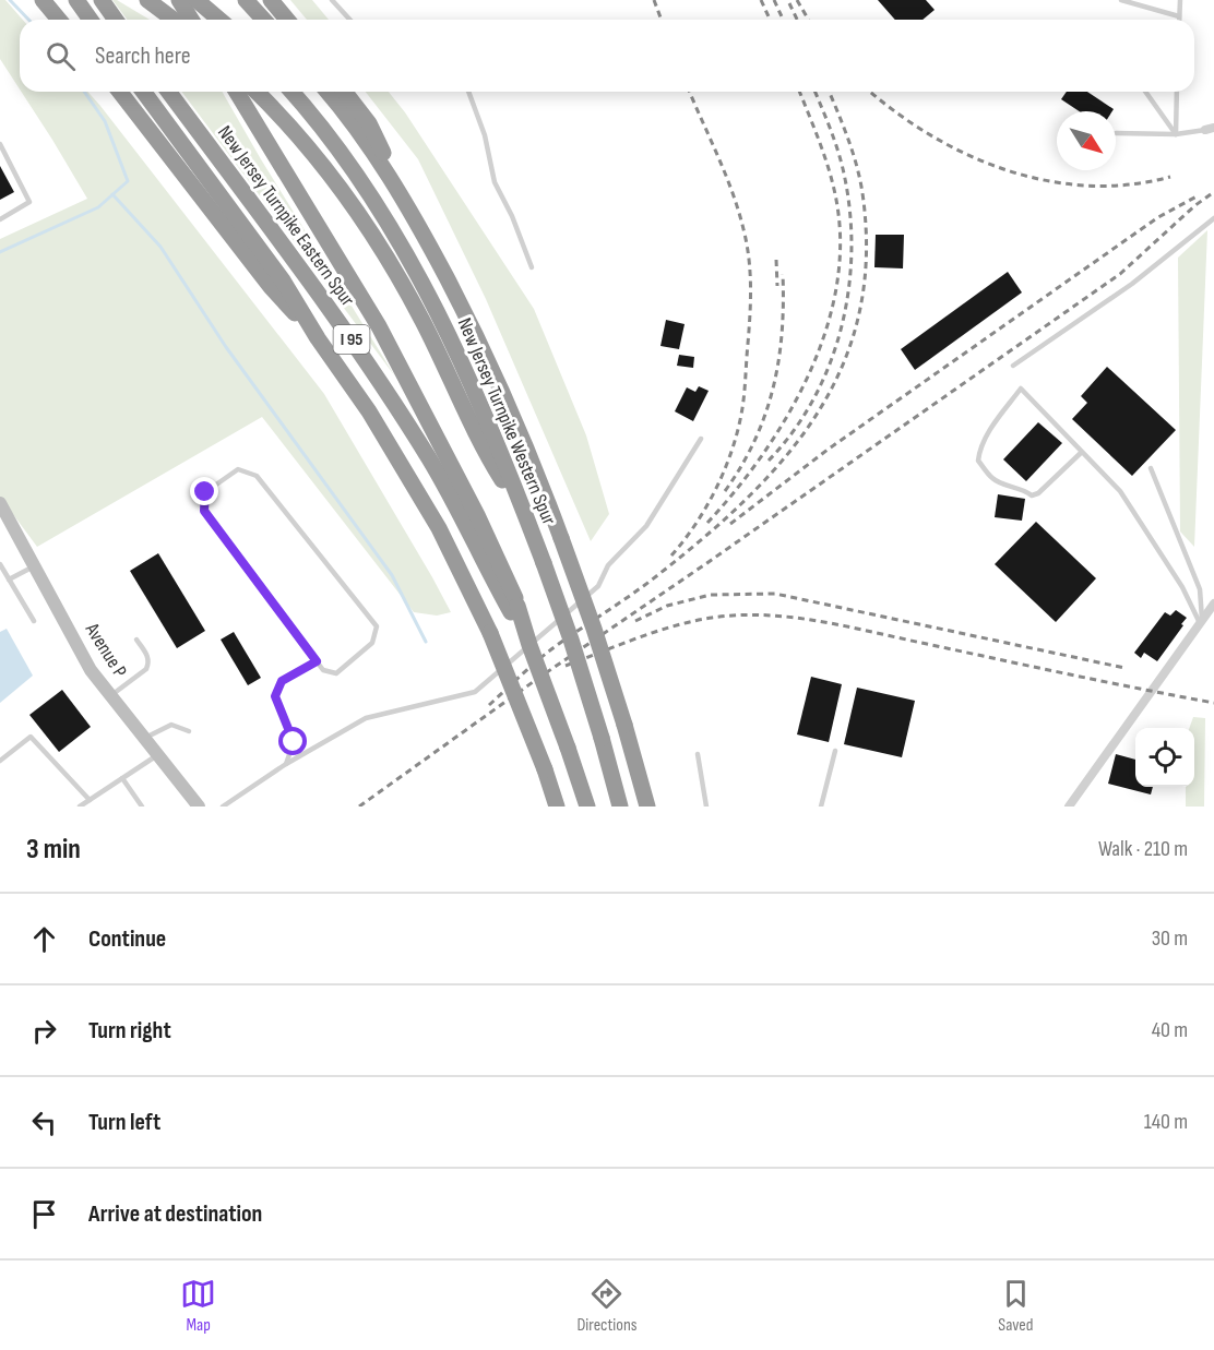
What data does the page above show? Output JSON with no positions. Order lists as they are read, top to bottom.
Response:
{
  "streets": {
    "highway": ["New Jersey Turnpike Eastern Spur", "I 95", "New Jersey Turnpike Western Spur"],
    "street": ["Avenue P"]
  },
  "north": "bottom right",
  "page": {
    "search": "Search here",
    "heading": ["3 min", "Walk · 210 m"],
    "list": [
      ["Continue", "30 m"],
      ["Turn right", "40 m"],
      ["Turn left", "140 m"],
      "Arrive at destination"
    ],
    "nav": ["Map", "Directions", "Saved"]
  }
}
